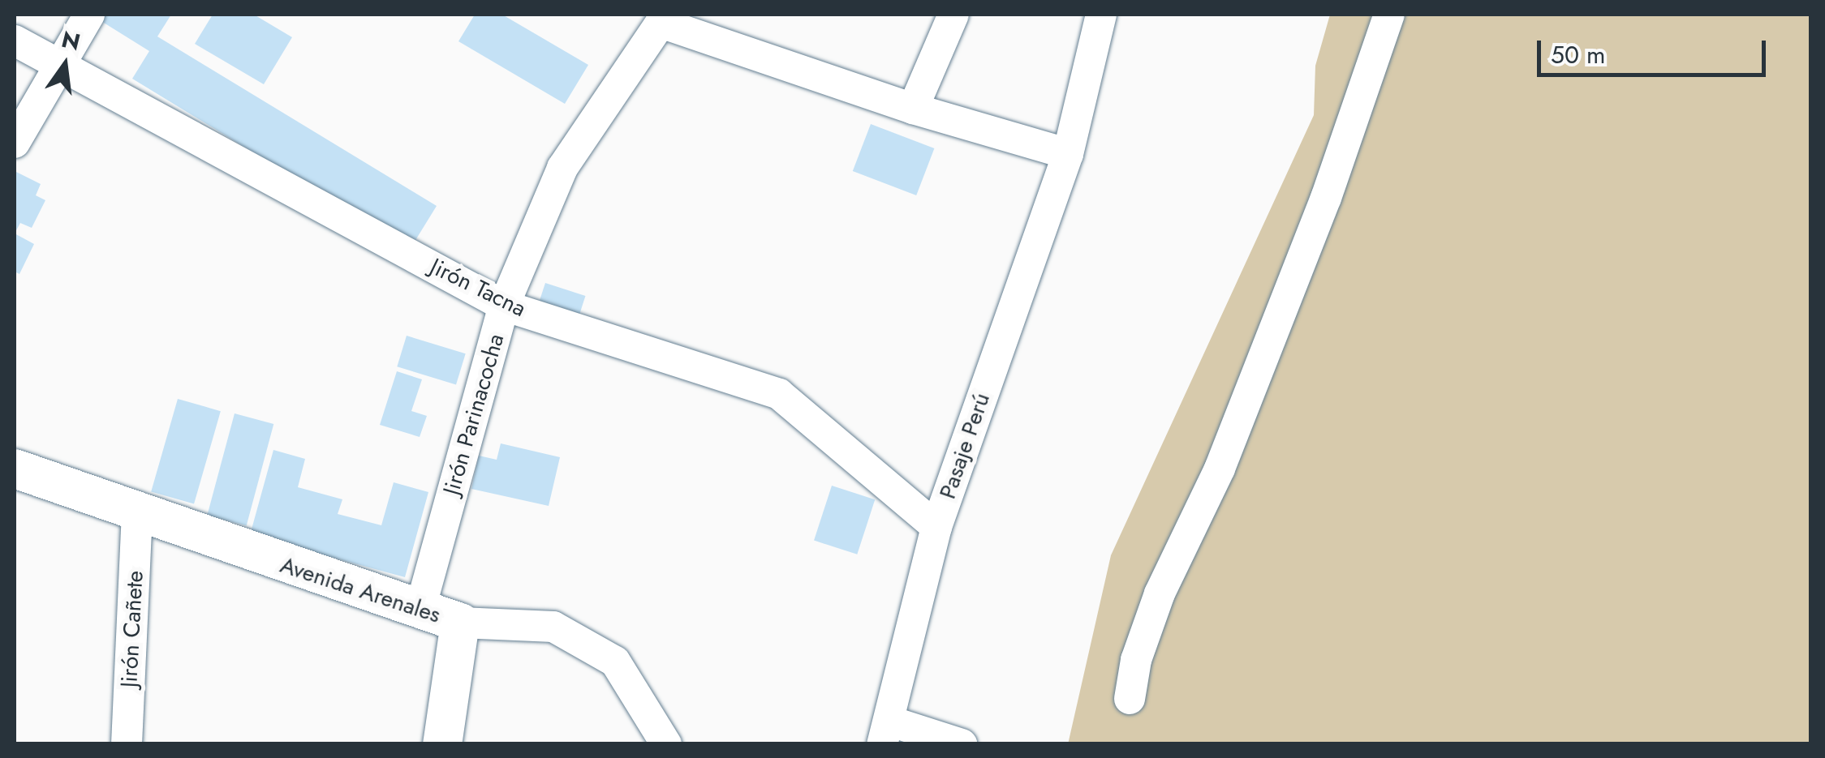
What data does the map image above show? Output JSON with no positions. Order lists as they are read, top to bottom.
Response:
{
  "streets": {
    "main road": ["Avenida Arenales"],
    "street": [
      "Jirón Tacna",
      "Jirón Parinacocha",
      "Pasaje Perú",
      "Jirón Cañete"
    ]
  },
  "crossings": [
    ["Jirón Tacna", "Jirón Parinacocha"],
    ["Jirón Tacna", "Pasaje Perú"],
    ["Jirón Parinacocha", "Avenida Arenales"],
    ["Avenida Arenales", "Jirón Cañete"]
  ],
  "scale_bar": "50 m",
  "north": "top"
}
